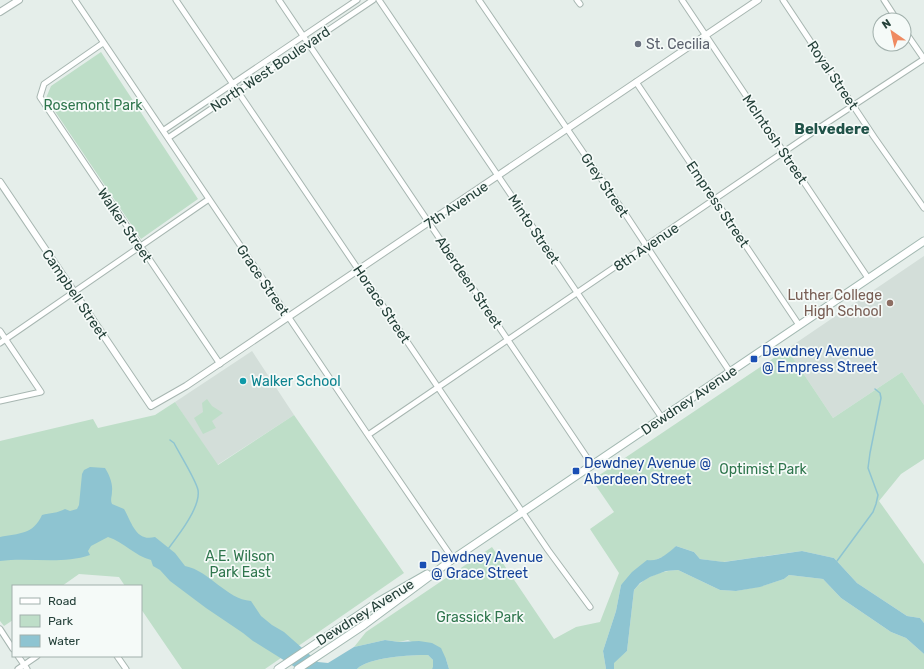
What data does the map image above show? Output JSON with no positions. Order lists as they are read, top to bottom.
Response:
{
  "streets": {
    "main road": ["Dewdney Avenue"],
    "street": [
      "North West Boulevard",
      "Royal Street",
      "McIntosh Street",
      "Grey Street",
      "Empress Street",
      "7th Avenue",
      "Walker Street",
      "Minto Street",
      "8th Avenue",
      "Grace Street",
      "Aberdeen Street",
      "Campbell Street",
      "Horace Street"
    ]
  },
  "crossings": [
    ["North West Boulevard", "Grace Street"],
    ["North West Boulevard", "Aberdeen Street"],
    ["North West Boulevard", "Horace Street"],
    ["Royal Street", "8th Avenue"],
    ["McIntosh Street", "7th Avenue"],
    ["McIntosh Street", "8th Avenue"],
    ["McIntosh Street", "Dewdney Avenue"],
    ["Grey Street", "7th Avenue"],
    ["Grey Street", "8th Avenue"],
    ["Grey Street", "Dewdney Avenue"],
    ["Empress Street", "7th Avenue"],
    ["Empress Street", "8th Avenue"],
    ["Empress Street", "Dewdney Avenue"],
    ["7th Avenue", "Walker Street"],
    ["7th Avenue", "Minto Street"],
    ["7th Avenue", "Grace Street"],
    ["7th Avenue", "Aberdeen Street"],
    ["7th Avenue", "Campbell Street"],
    ["7th Avenue", "Horace Street"],
    ["Walker Street", "Grace Street"],
    ["Minto Street", "8th Avenue"],
    ["Minto Street", "Dewdney Avenue"],
    ["8th Avenue", "Grace Street"],
    ["8th Avenue", "Aberdeen Street"],
    ["8th Avenue", "Horace Street"],
    ["Grace Street", "Dewdney Avenue"],
    ["Aberdeen Street", "Dewdney Avenue"],
    ["Horace Street", "Dewdney Avenue"]
  ],
  "districts": ["Belvedere"],
  "parks": [
    "Rosemont Park",
    "Optimist Park",
    "A.E. Wilson Park East",
    "Grassick Park"
  ],
  "places": {
    "other": ["St. Cecilia", "Luther College High School", "Walker School"],
    "transit": ["Dewdney Avenue @ Empress Street", "Dewdney Avenue @ Aberdeen Street", "Dewdney Avenue @ Grace Street"]
  },
  "legend": ["Road", "Park", "Water"],
  "north": "top left"
}
